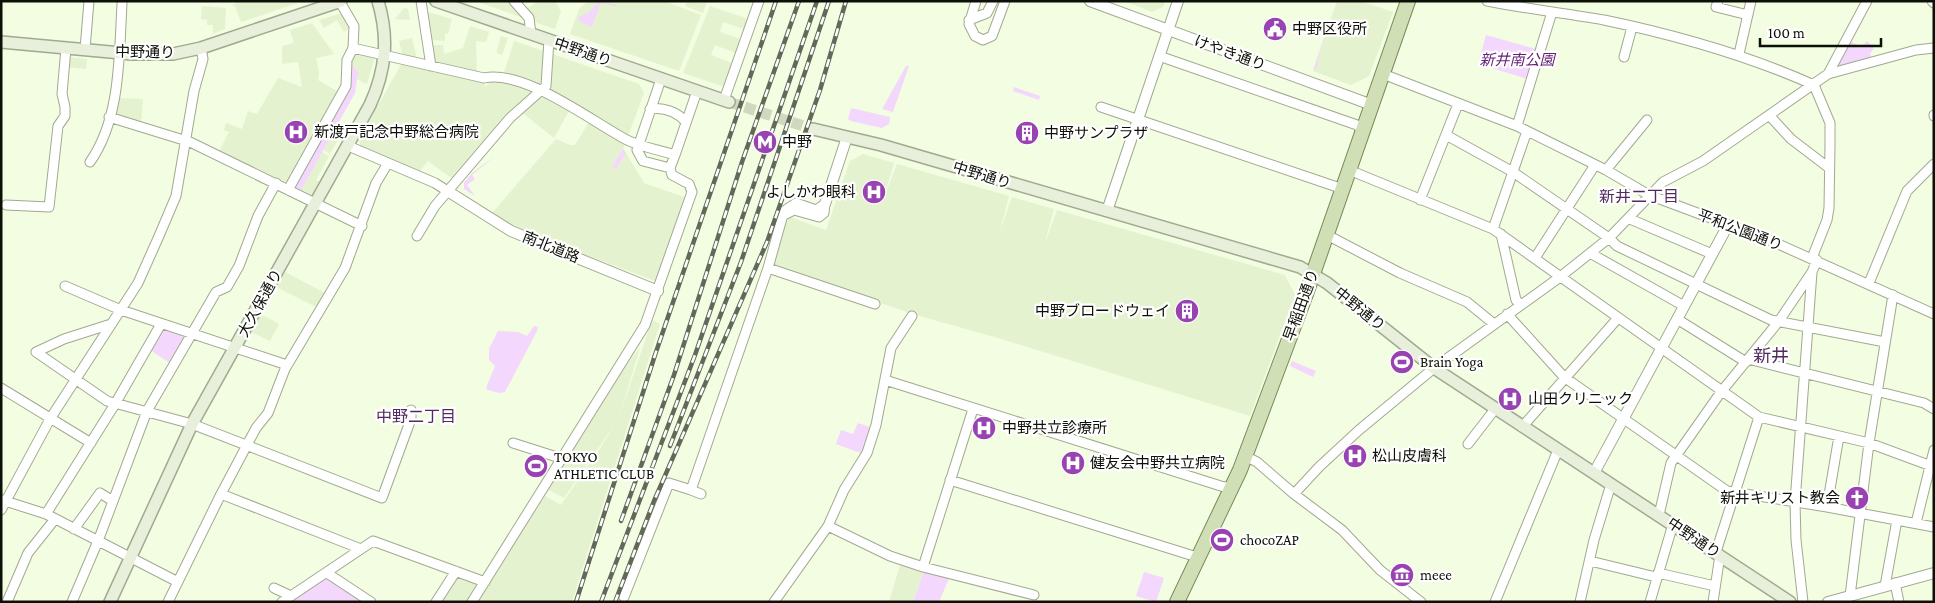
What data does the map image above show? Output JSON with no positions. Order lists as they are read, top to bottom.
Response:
{
  "streets": {
    "main road": ["中野通り", "大久保通り", "早稲田通り"],
    "street": ["けやき通り", "平和公園通り", "南北道路"]
  },
  "crossings": [
    ["中野通り", "早稲田通り"],
    ["けやき通り", "早稲田通り"],
    ["平和公園通り", "早稲田通り"]
  ],
  "districts": ["新井二丁目", "新井", "中野二丁目"],
  "parks": ["新井南公園"],
  "places": {
    "public building": ["中野区役所"],
    "hospital": [
      "新渡戸記念中野総合病院",
      "よしかわ眼科",
      "山田クリニック",
      "中野共立診療所",
      "松山皮膚科",
      "健友会中野共立病院"
    ],
    "building": ["中野サンプラザ", "中野ブロードウェイ"],
    "metro station": ["中野"],
    "sports": ["Brain Yoga", "TOKYO ATHLETIC CLUB", "chocoZAP"],
    "church": ["新井キリスト教会"],
    "museum": ["meee"]
  },
  "scale_bar": "100 m"
}
